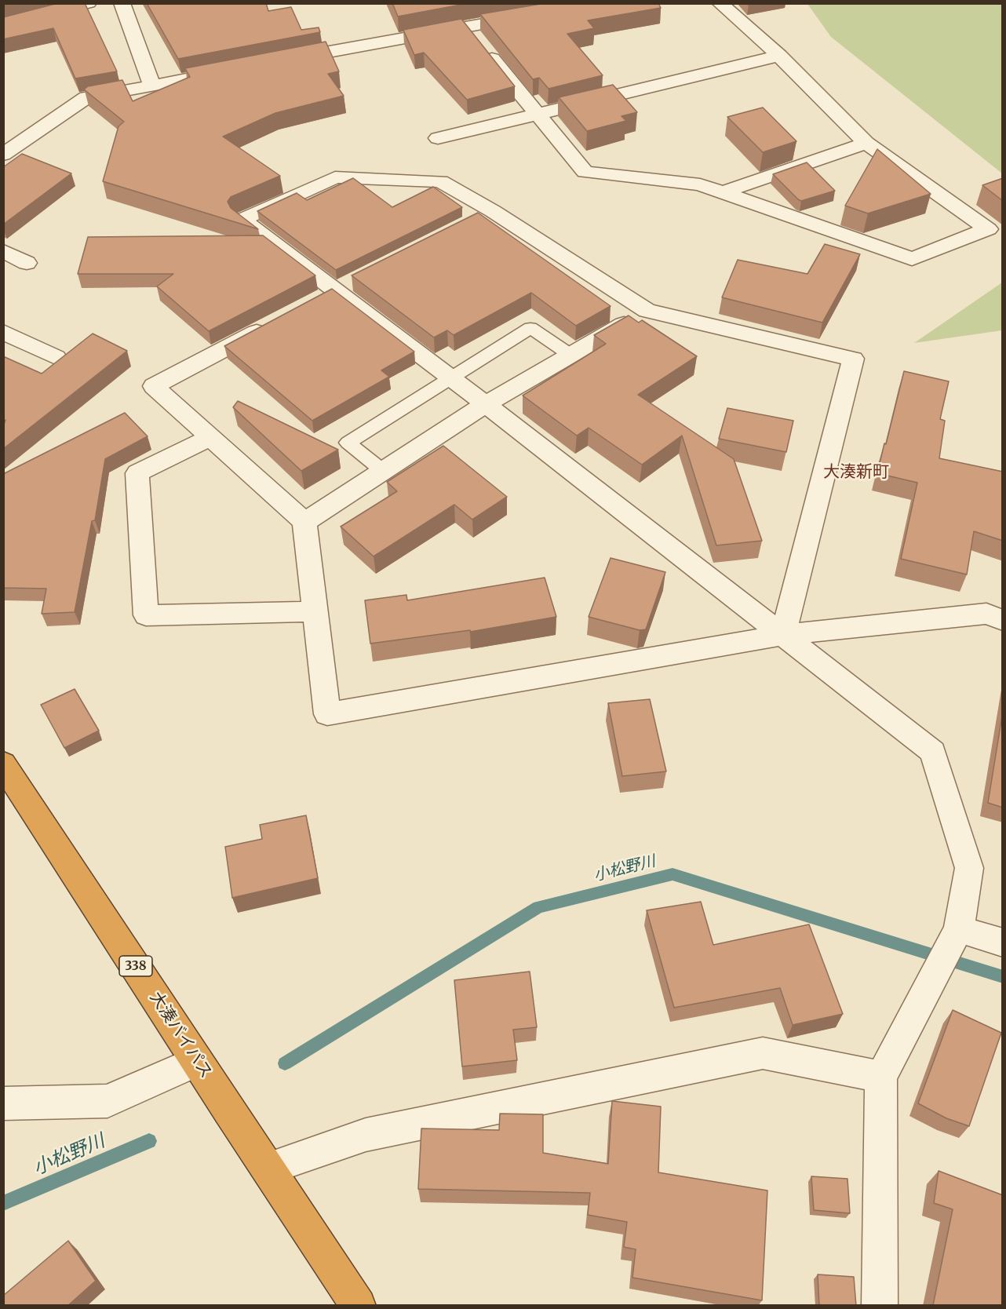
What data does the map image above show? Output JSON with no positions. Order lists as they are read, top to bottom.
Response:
{
  "streets": {
    "highway": ["338", "大湊バイパス"]
  },
  "districts": ["大湊新町"],
  "water": ["小松野川"]
}
